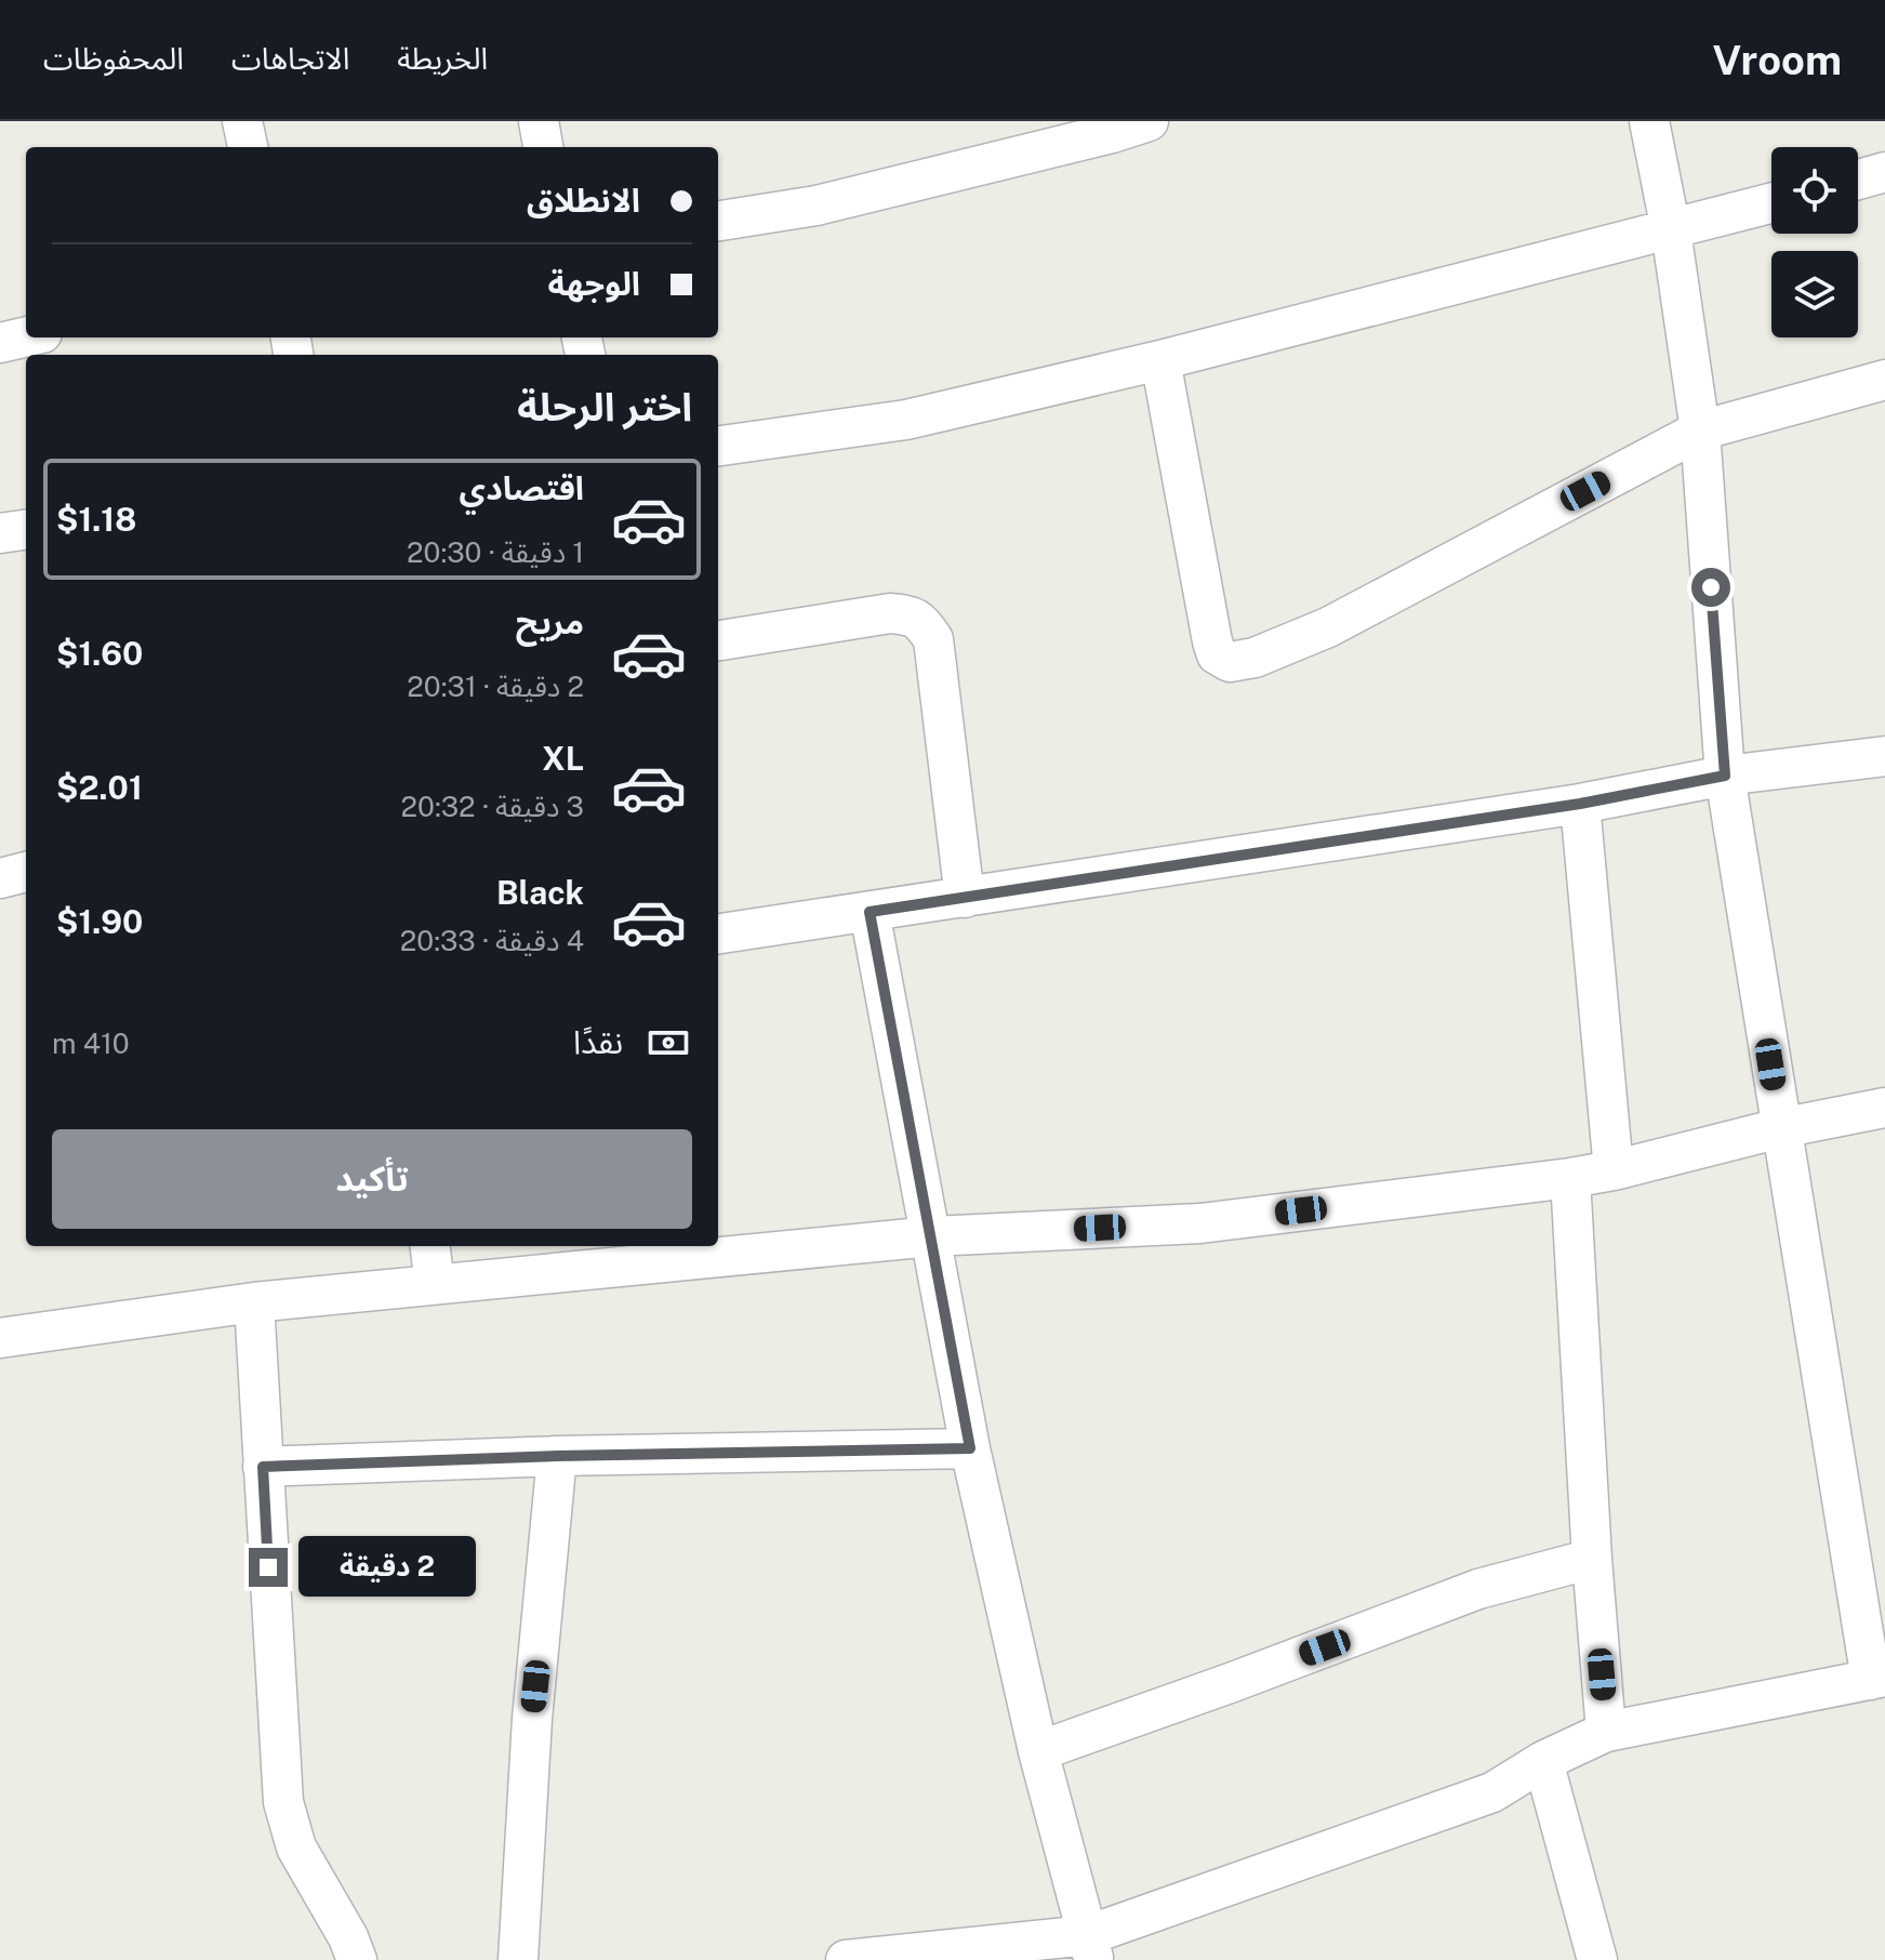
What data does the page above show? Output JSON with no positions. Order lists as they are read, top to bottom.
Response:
{
  "page": {
    "header": "Vroom",
    "nav": ["الخريطة", "الاتجاهات", "المحفوظات"],
    "banner": ["الانطلاق", "الوجهة"],
    "heading": "اختر الرحلة",
    "list": [
      {
        "name": "اقتصادي",
        "note": "1 دقيقة · 20:30",
        "value": "$1.18"
      },
      {
        "name": "مريح",
        "note": "2 دقيقة · 20:31",
        "value": "$1.60"
      },
      {
        "name": "XL",
        "note": "3 دقيقة · 20:32",
        "value": "$2.01"
      },
      {
        "name": "Black",
        "note": "4 دقيقة · 20:33",
        "value": "$1.90"
      }
    ],
    "pay": ["نقدًا", "410 m"],
    "buttons": "تأكيد",
    "bubble": "2 دقيقة"
  }
}
